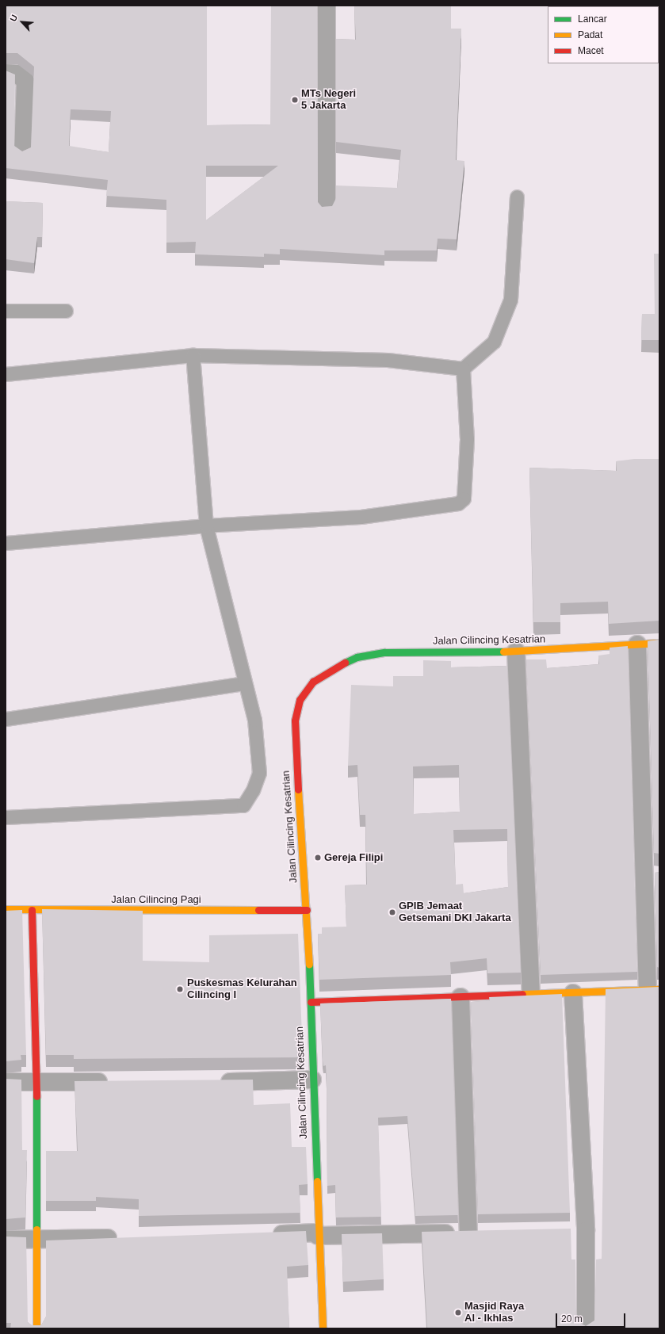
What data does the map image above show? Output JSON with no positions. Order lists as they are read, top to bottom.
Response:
{
  "streets": {
    "street": ["Jalan Cilincing Kesatrian", "Jalan Cilincing Pagi"]
  },
  "crossings": [
    ["Jalan Cilincing Kesatrian", "Jalan Cilincing Pagi"]
  ],
  "places": [
    "MTs Negeri 5 Jakarta",
    "Gereja Filipi",
    "GPIB Jemaat Getsemani DKI Jakarta",
    "Puskesmas Kelurahan Cilincing I",
    "Masjid Raya Al - Ikhlas"
  ],
  "legend": ["Lancar", "Padat", "Macet"],
  "scale_bar": "20 m",
  "north": "top left"
}
